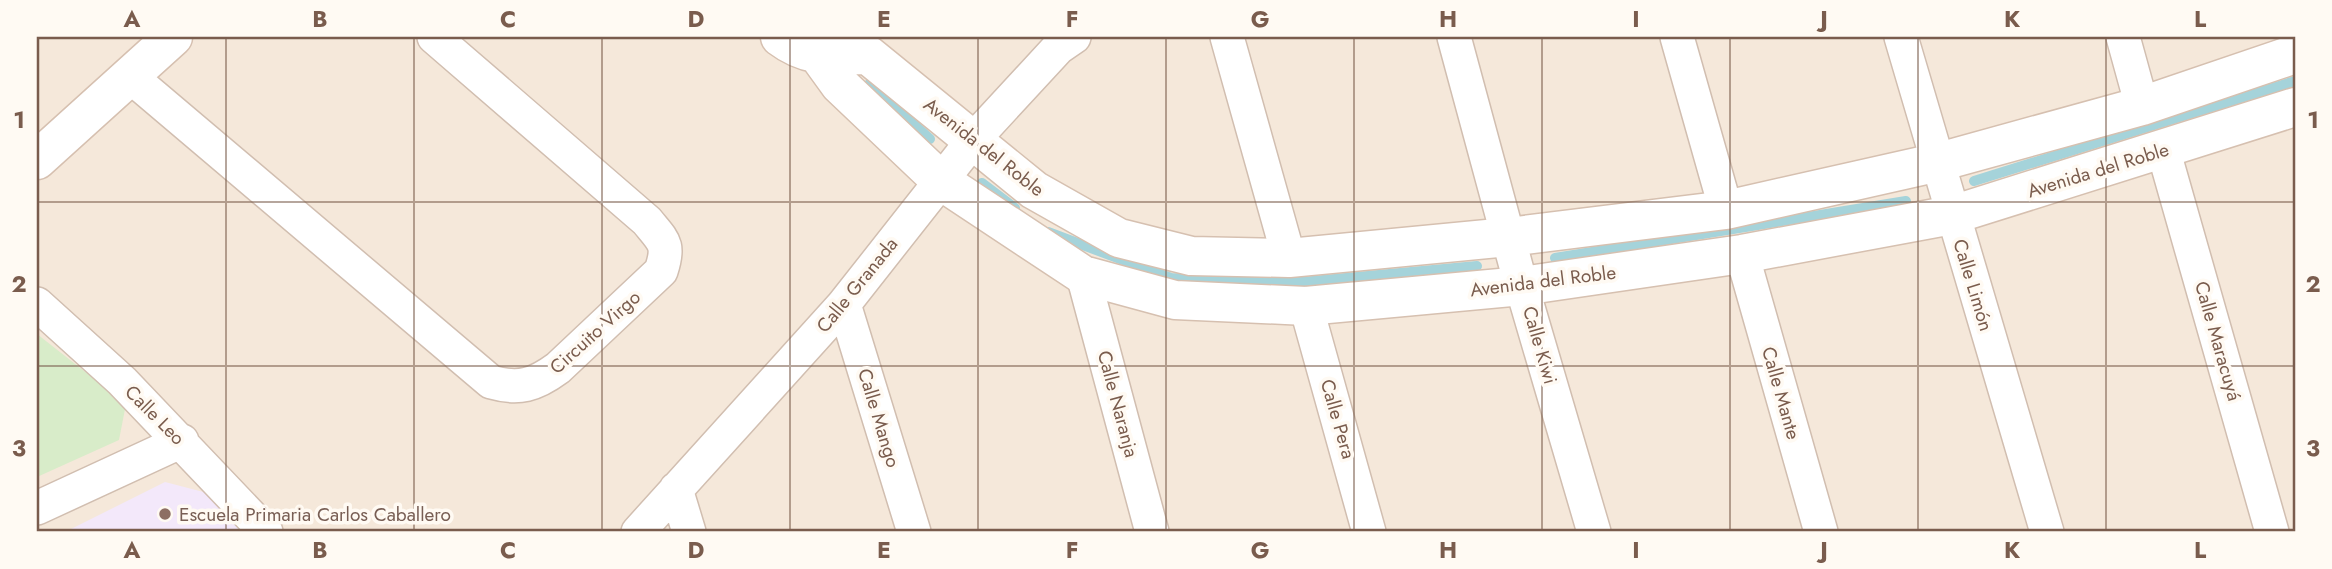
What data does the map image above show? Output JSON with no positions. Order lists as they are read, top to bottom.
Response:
{
  "streets": {
    "street": [
      "Avenida del Roble",
      "Calle Granada",
      "Calle Limón",
      "Circuito Virgo",
      "Calle Maracuyá",
      "Calle Kiwi",
      "Calle Mante",
      "Calle Naranja",
      "Calle Leo",
      "Calle Mango",
      "Calle Pera"
    ]
  },
  "crossings": [
    ["Avenida del Roble", "Calle Granada"],
    ["Avenida del Roble", "Calle Limón"],
    ["Avenida del Roble", "Calle Maracuyá"],
    ["Avenida del Roble", "Calle Kiwi"],
    ["Avenida del Roble", "Calle Mante"],
    ["Avenida del Roble", "Calle Naranja"],
    ["Avenida del Roble", "Calle Pera"],
    ["Calle Granada", "Calle Mango"]
  ],
  "places": ["Escuela Primaria Carlos Caballero"],
  "grid": {
    "columns": [
      "A",
      "B",
      "C",
      "D",
      "E",
      "F",
      "G",
      "H",
      "I",
      "J",
      "K",
      "L"
    ],
    "rows": ["1", "2", "3"]
  }
}
